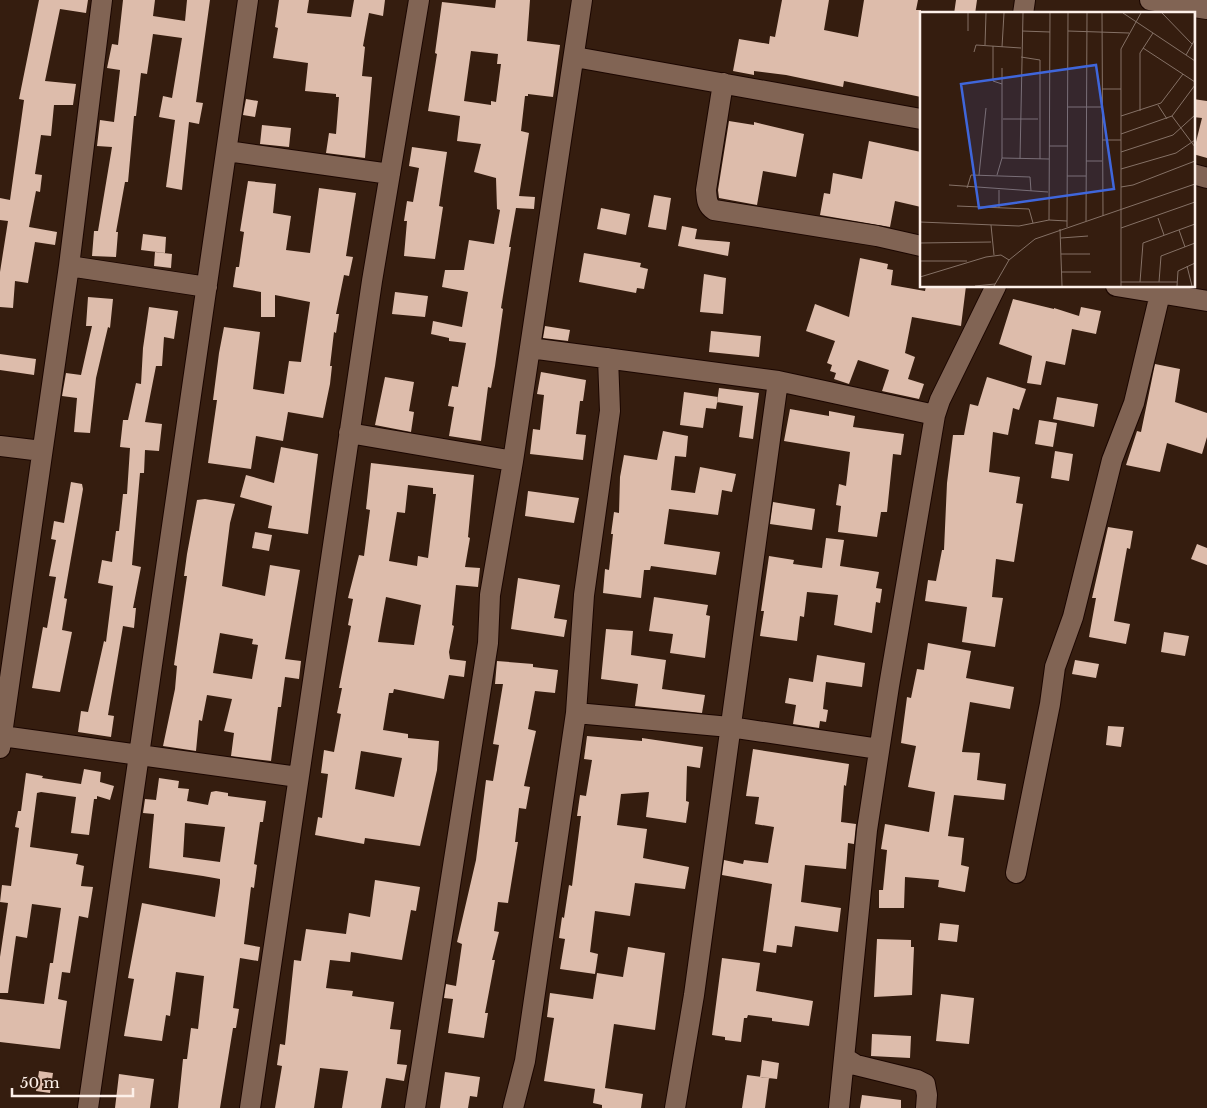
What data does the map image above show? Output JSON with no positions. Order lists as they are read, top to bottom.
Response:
{
  "scale_bar": "50 m"
}
